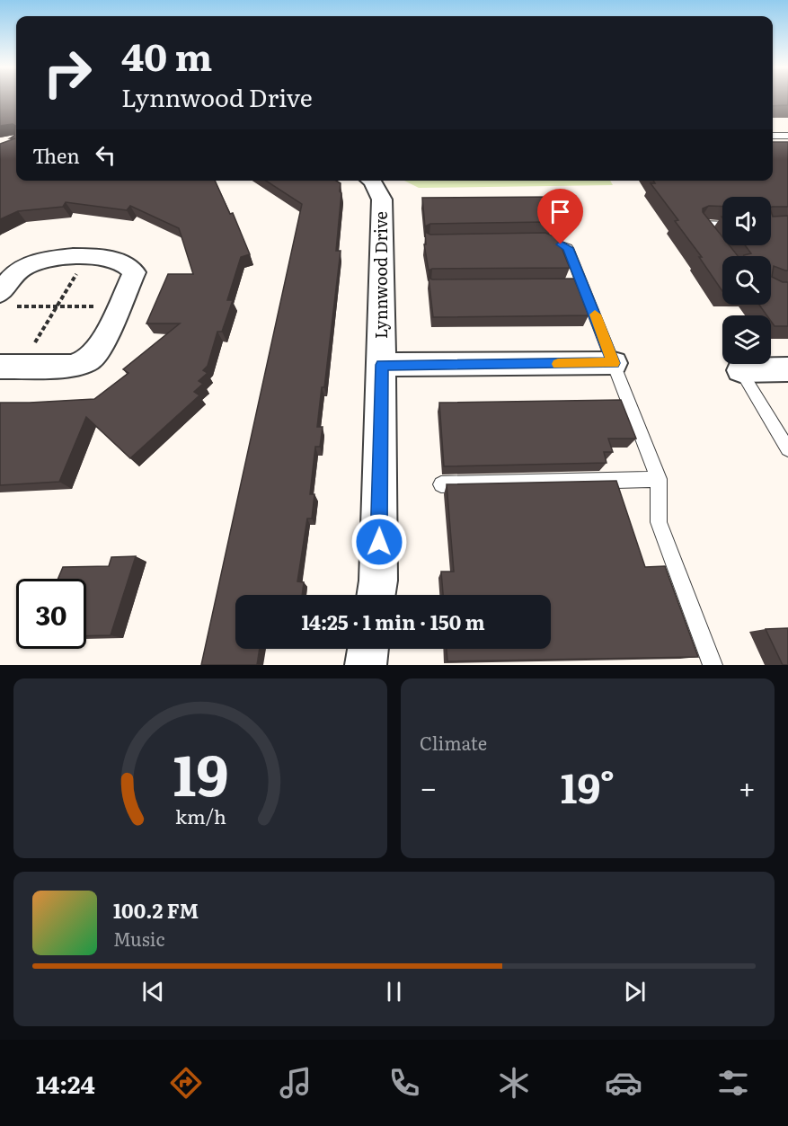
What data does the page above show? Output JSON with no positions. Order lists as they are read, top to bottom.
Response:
{
  "streets": {
    "street": ["Lynnwood Drive"]
  },
  "page": {
    "turn": ["40 m", "Lynnwood Drive"],
    "then": "Then",
    "limit": "30",
    "trip": "14:25 · 1 min · 150 m",
    "tile": "Climate",
    "heat": ["−", "19°", "+"],
    "song": ["100.2 FM", "Music"],
    "tabs": "14:24",
    "gauge": ["19", "km/h"]
  }
}
